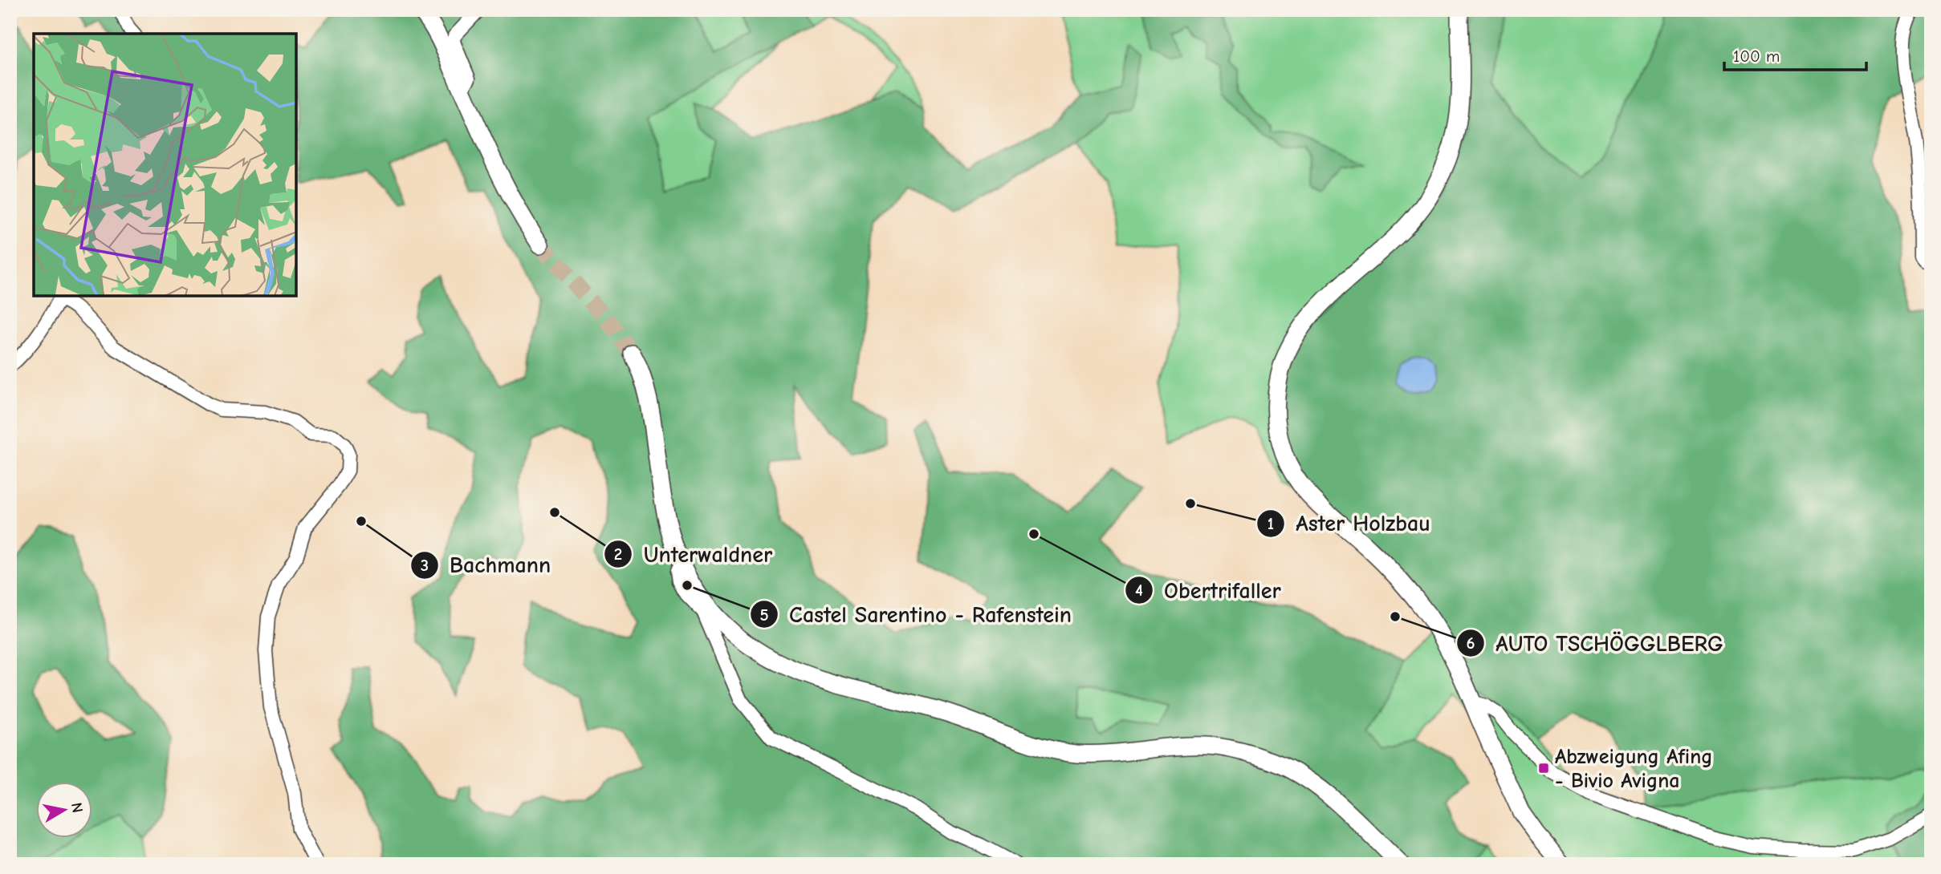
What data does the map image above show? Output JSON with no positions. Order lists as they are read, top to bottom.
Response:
{
  "places": {
    "other": [
      "Aster Holzbau",
      "Unterwaldner",
      "Bachmann",
      "Obertrifaller",
      "Castel Sarentino - Rafenstein",
      "AUTO TSCHÖGGLBERG"
    ],
    "transit": ["Abzweigung Afing - Bivio Avigna"]
  },
  "scale_bar": "100 m",
  "north": "right"
}
